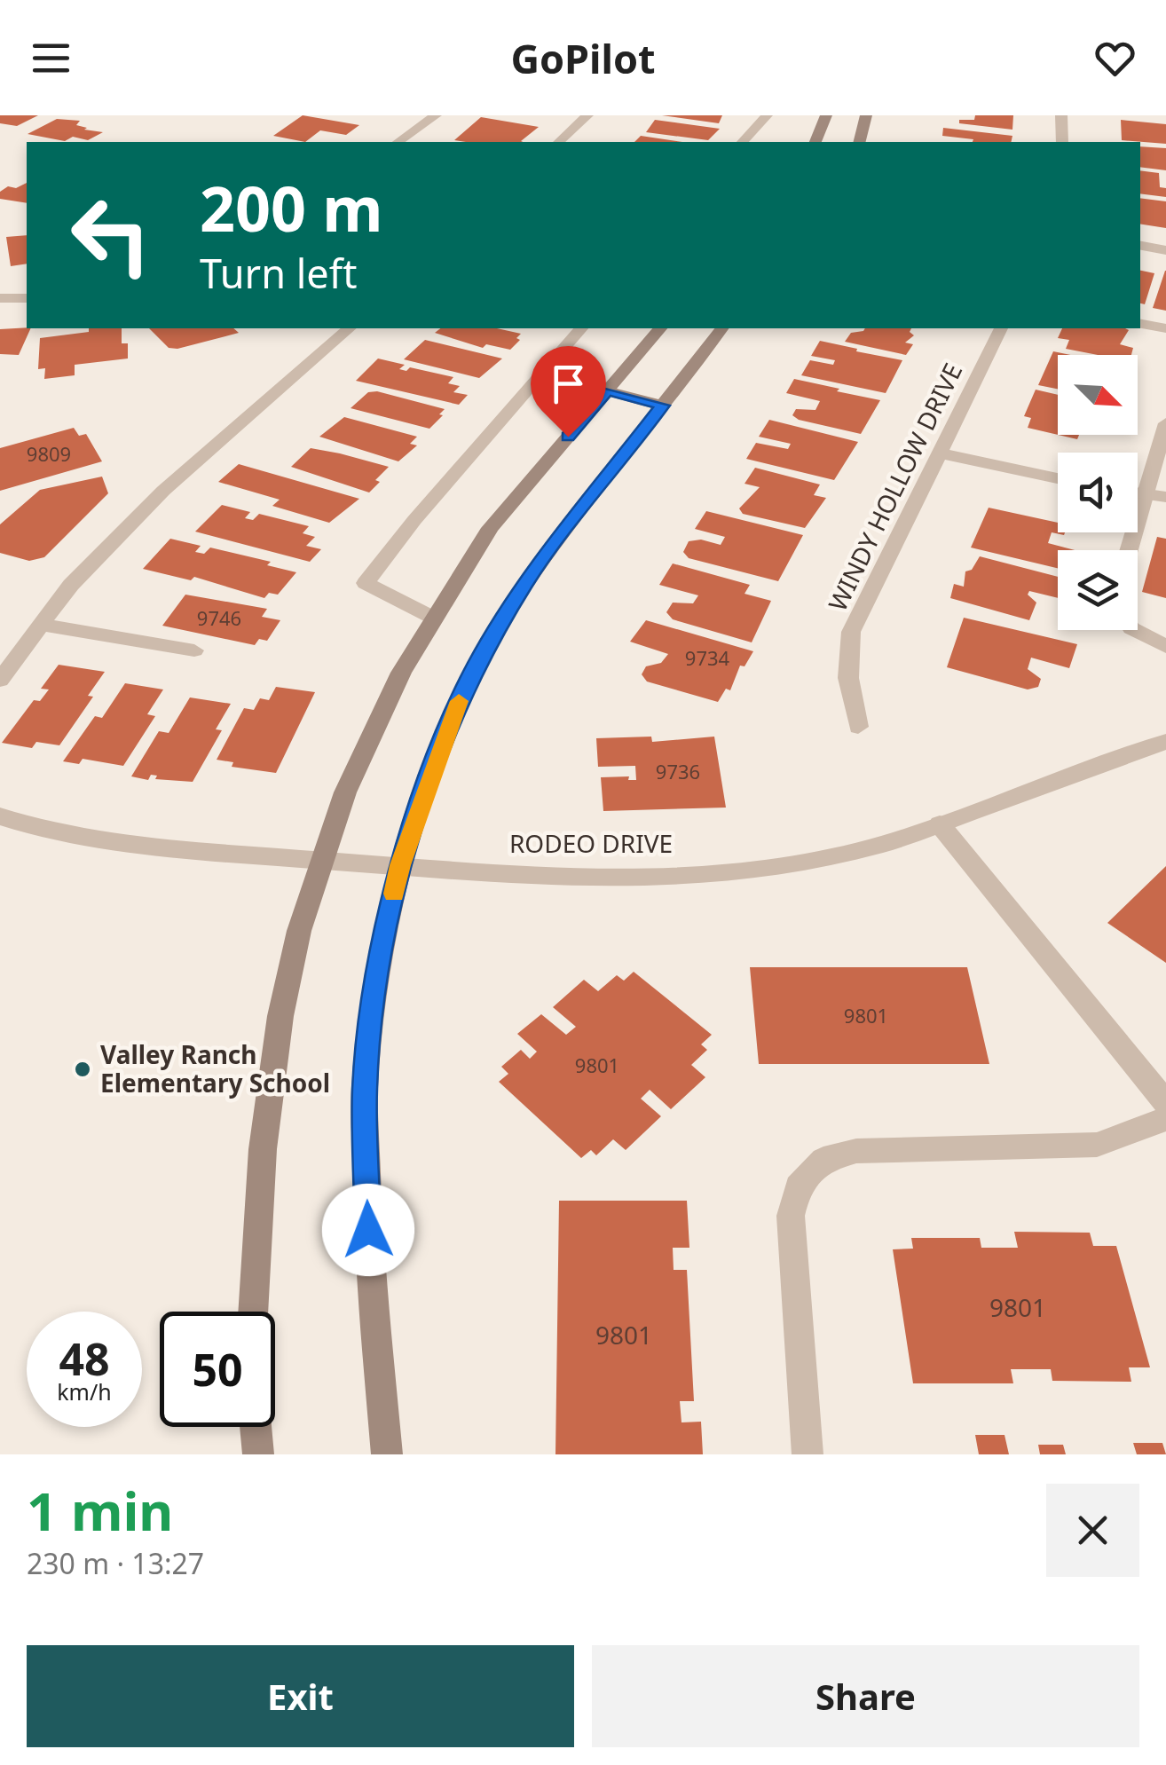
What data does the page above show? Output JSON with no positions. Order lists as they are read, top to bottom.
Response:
{
  "streets": {
    "street": ["WINDY HOLLOW DRIVE", "RODEO DRIVE"]
  },
  "places": ["Valley Ranch Elementary School"],
  "house_numbers": [
    "9809",
    "9746",
    "9734",
    "9736",
    "9801",
    "9801",
    "9801",
    "9801"
  ],
  "north": "bottom right",
  "page": {
    "header": "GoPilot",
    "turn": ["200 m", "Turn left"],
    "speed": "48 km/h",
    "limit": "50",
    "heading": ["1 min", "230 m · 13:27"],
    "buttons": ["Exit", "Share"]
  }
}
